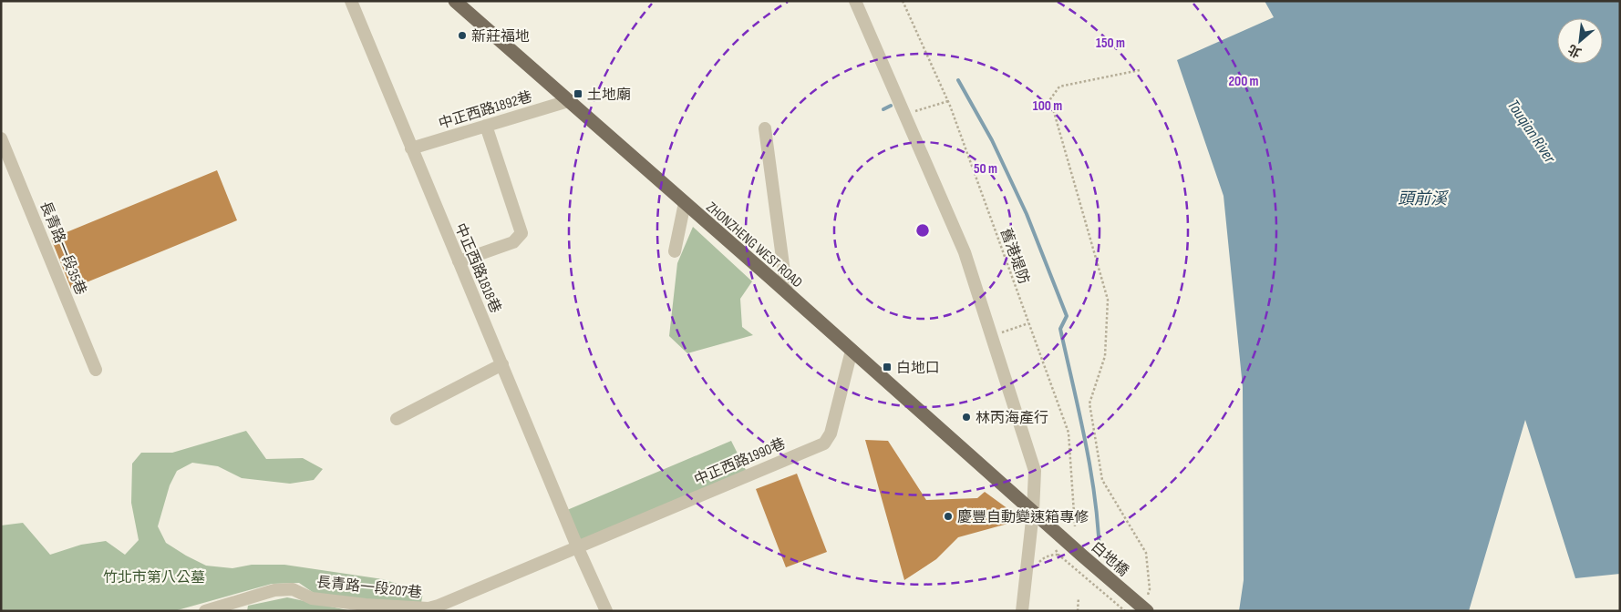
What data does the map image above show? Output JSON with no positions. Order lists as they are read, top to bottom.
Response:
{
  "streets": {
    "main road": ["ZHONZHENG WEST ROAD", "白地橋"],
    "street": [
      "中正西路1892巷",
      "長青路一段35巷",
      "中正西路1818巷",
      "中正西路1990巷",
      "長青路一段207巷"
    ],
    "path": ["舊港堤防"]
  },
  "crossings": [
    ["中正西路1892巷", "ZHONZHENG WEST ROAD"],
    ["中正西路1892巷", "中正西路1818巷"],
    ["ZHONZHENG WEST ROAD", "中正西路1990巷"],
    ["ZHONZHENG WEST ROAD", "白地橋"],
    ["中正西路1818巷", "中正西路1990巷"],
    ["中正西路1818巷", "長青路一段207巷"],
    ["中正西路1990巷", "長青路一段207巷"]
  ],
  "water": ["Touqian River", "頭前溪"],
  "parks": ["竹北市第八公墓"],
  "places": {
    "other": ["新莊福地", "林丙海產行", "慶豐自動變速箱專修"],
    "transit": ["土地廟", "白地口"]
  },
  "north": "bottom left",
  "rings": [
    "150 m",
    "200 m",
    "100 m",
    "50 m"
  ]
}
